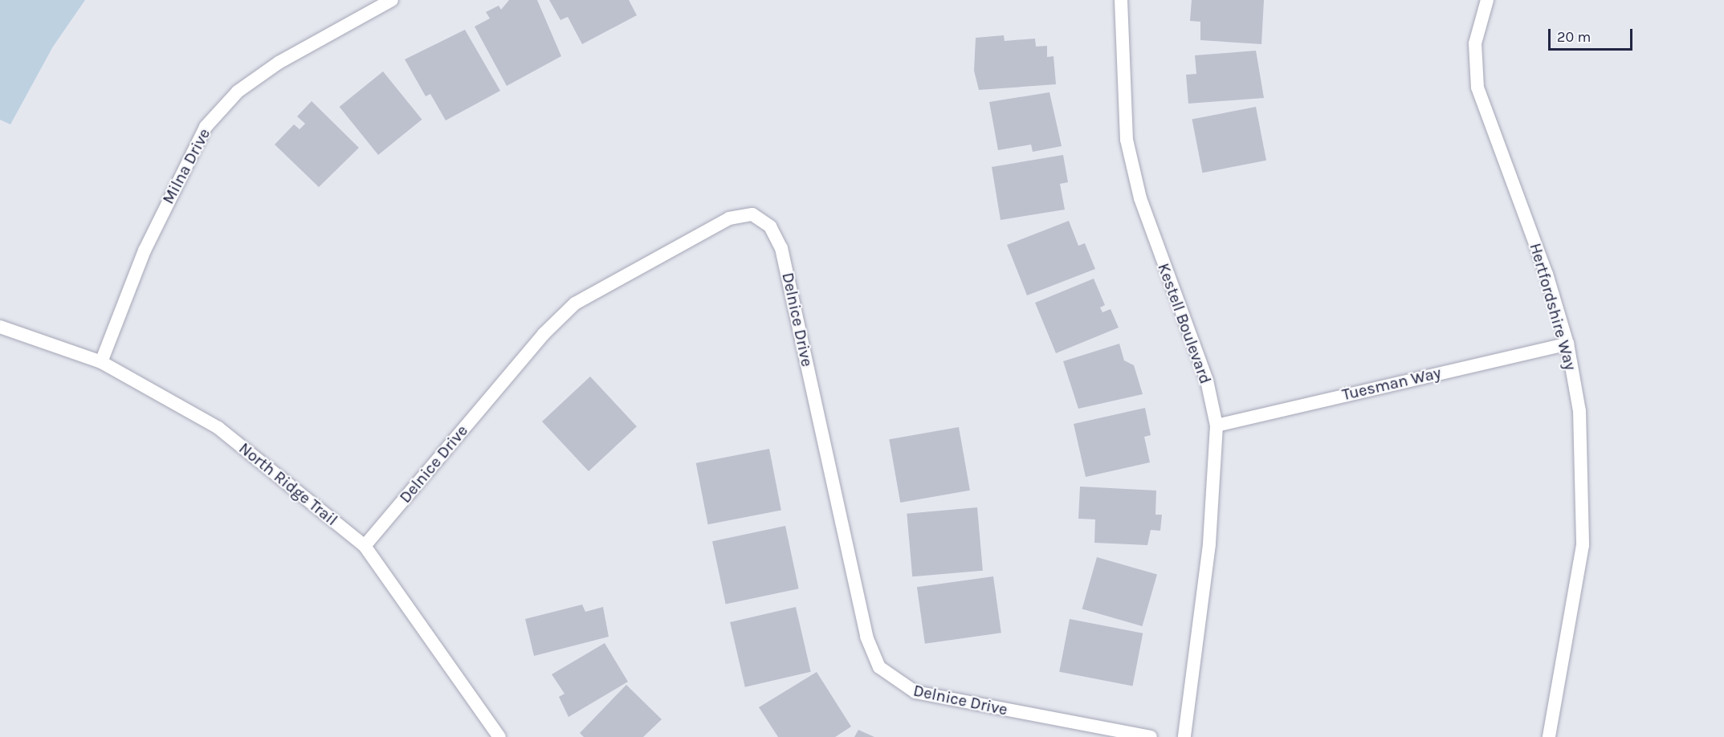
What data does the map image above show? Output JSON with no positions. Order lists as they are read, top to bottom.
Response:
{
  "streets": {
    "street": [
      "Milna Drive",
      "Hertfordshire Way",
      "Delnice Drive",
      "Kestell Boulevard",
      "Tuesman Way",
      "North Ridge Trail"
    ]
  },
  "crossings": [
    ["Milna Drive", "North Ridge Trail"],
    ["Hertfordshire Way", "Tuesman Way"],
    ["Delnice Drive", "North Ridge Trail"],
    ["Kestell Boulevard", "Tuesman Way"]
  ],
  "scale_bar": "20 m"
}
